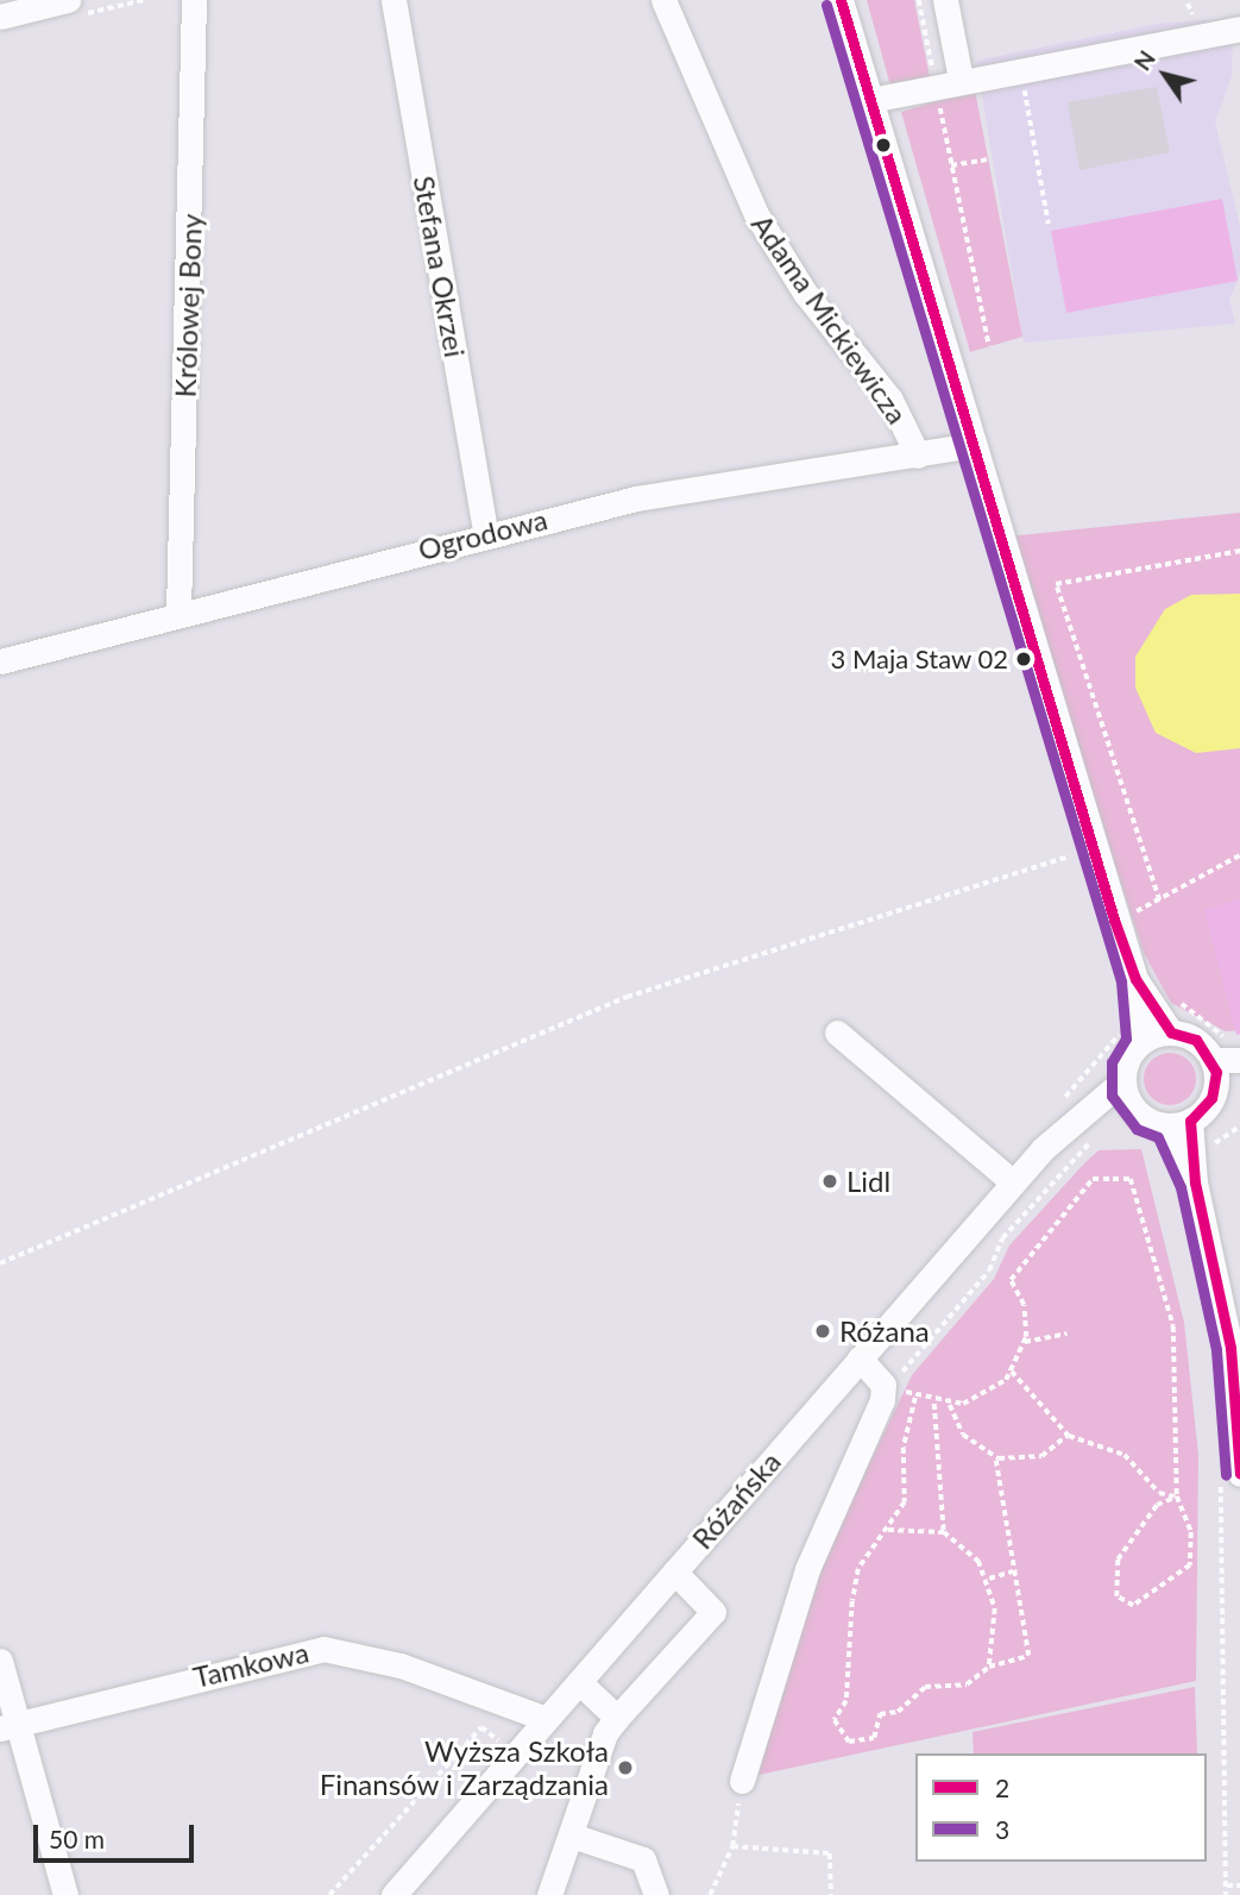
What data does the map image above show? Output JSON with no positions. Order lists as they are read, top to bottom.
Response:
{
  "streets": {
    "street": [
      "Stefana Okrzei",
      "Królowej Bony",
      "Adama Mickiewicza",
      "Ogrodowa",
      "Różańska",
      "Tamkowa"
    ]
  },
  "crossings": [
    ["Stefana Okrzei", "Ogrodowa"],
    ["Królowej Bony", "Ogrodowa"],
    ["Adama Mickiewicza", "Ogrodowa"],
    ["Różańska", "Tamkowa"]
  ],
  "places": [
    "3 Maja Staw 02",
    "Lidl",
    "Różana",
    "Wyższa Szkoła Finansów i Zarządzania"
  ],
  "lines": ["transit line 2", "transit line 3"],
  "legend": ["2", "3"],
  "scale_bar": "50 m",
  "north": "top left"
}
